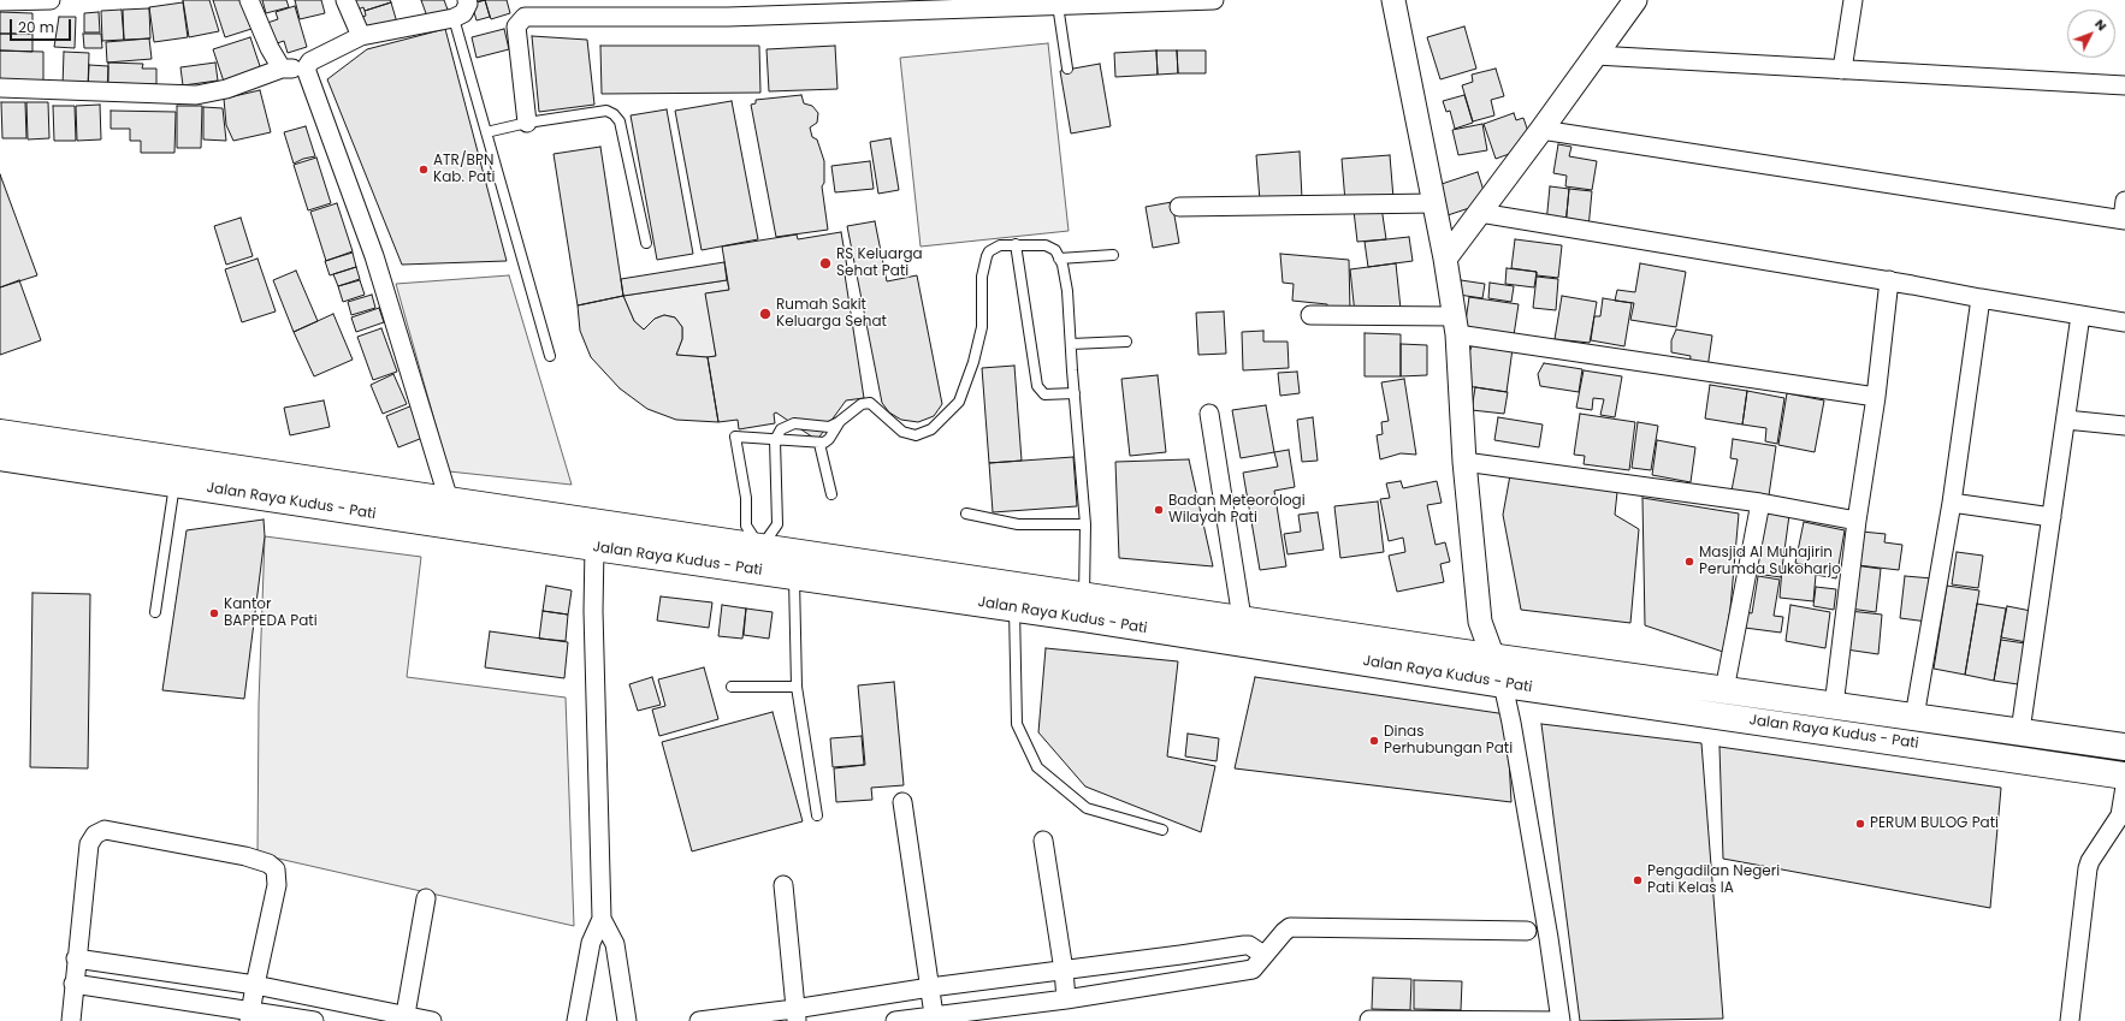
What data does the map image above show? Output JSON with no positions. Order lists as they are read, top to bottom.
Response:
{
  "streets": {
    "main road": ["Jalan Raya Kudus - Pati"]
  },
  "places": [
    "ATR/BPN Kab. Pati",
    "RS Keluarga Sehat Pati",
    "Rumah Sakit Keluarga Sehat",
    "Badan Meteorologi Wilayah Pati",
    "Masjid Al Muhajirin Perumda Sukoharjo",
    "Kantor BAPPEDA Pati",
    "Dinas Perhubungan Pati",
    "PERUM BULOG Pati",
    "Pengadilan Negeri Pati Kelas IA"
  ],
  "scale_bar": "20 m",
  "north": "top right"
}
